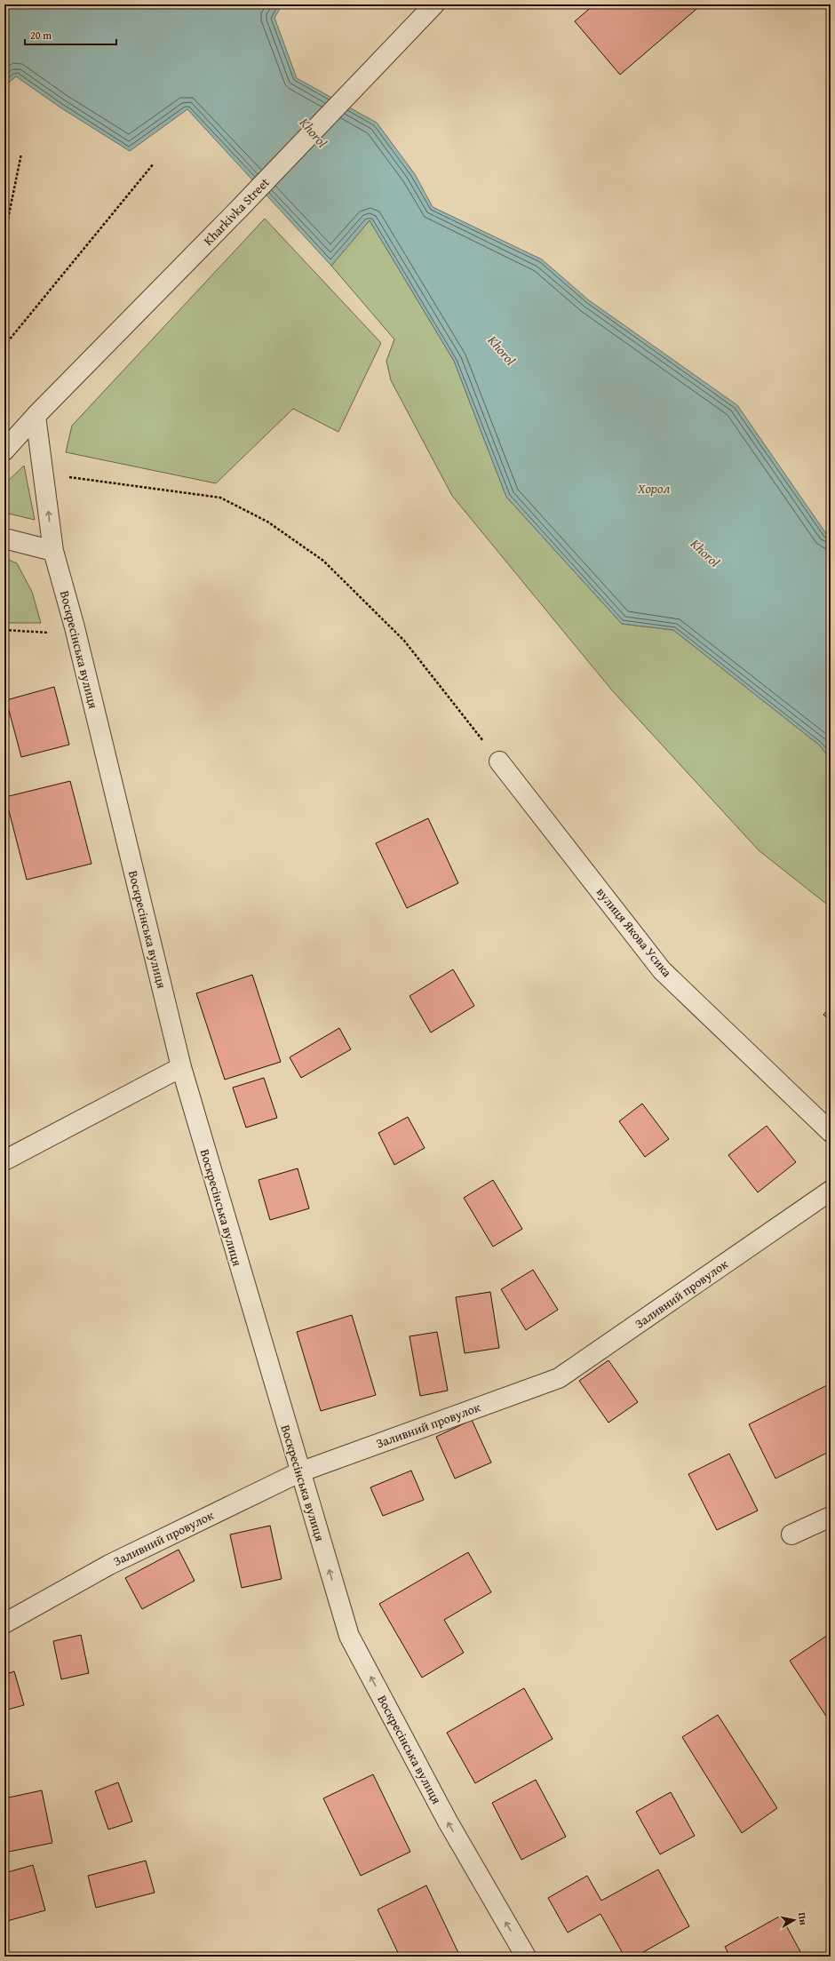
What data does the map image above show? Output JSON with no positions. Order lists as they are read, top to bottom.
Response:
{
  "streets": {
    "street": [
      "Kharkivka Street",
      "Воскресінська вулиця",
      "вулиця Якова Усика",
      "Заливний провулок"
    ]
  },
  "crossings": [
    ["Kharkivka Street", "Воскресінська вулиця"],
    ["Воскресінська вулиця", "Заливний провулок"]
  ],
  "one_way": ["Воскресінська вулиця"],
  "water": ["Khorol", "Хорол"],
  "scale_bar": "20 m",
  "north": "right"
}
